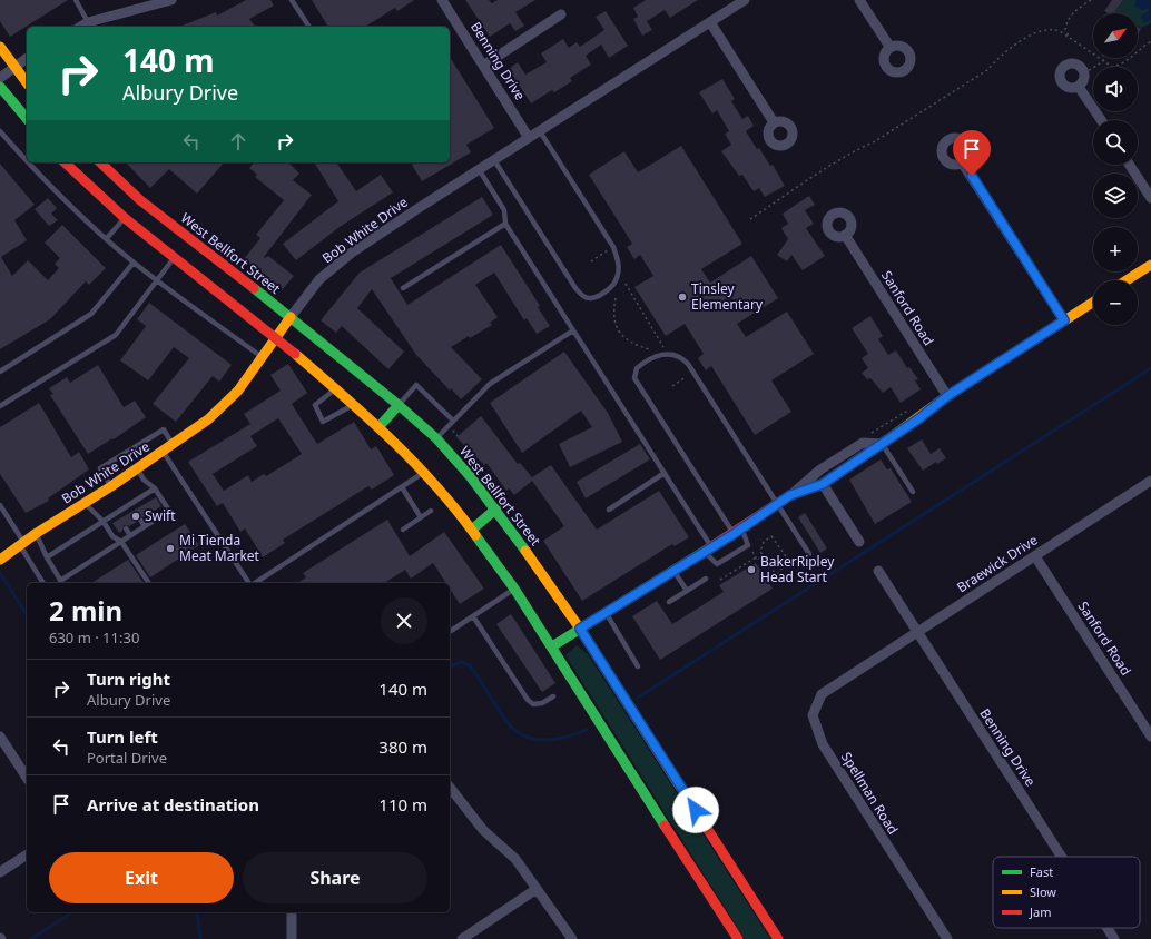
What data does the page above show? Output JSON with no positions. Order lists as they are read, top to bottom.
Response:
{
  "streets": {
    "main road": ["Bob White Drive", "West Bellfort Street"],
    "street": [
      "Benning Drive",
      "Sanford Road",
      "Braewick Drive",
      "Spellman Road"
    ]
  },
  "crossings": [
    ["Benning Drive", "Bob White Drive"],
    ["Benning Drive", "Braewick Drive"],
    ["Bob White Drive", "West Bellfort Street"],
    ["Sanford Road", "Braewick Drive"],
    ["Braewick Drive", "Spellman Road"]
  ],
  "places": [
    "Tinsley Elementary",
    "Swift",
    "Mi Tienda Meat Market",
    "BakerRipley Head Start"
  ],
  "legend": ["Fast", "Slow", "Jam"],
  "north": "top right",
  "page": {
    "map_buttons": ["+", "−"],
    "turn": ["140 m", "Albury Drive"],
    "heading": ["2 min", "630 m · 11:30"],
    "list": [
      {
        "name": "Turn right",
        "note": "Albury Drive",
        "value": "140 m"
      },
      {
        "name": "Turn left",
        "note": "Portal Drive",
        "value": "380 m"
      },
      {
        "name": "Arrive at destination",
        "value": "110 m"
      }
    ],
    "buttons": ["Exit", "Share"]
  }
}
